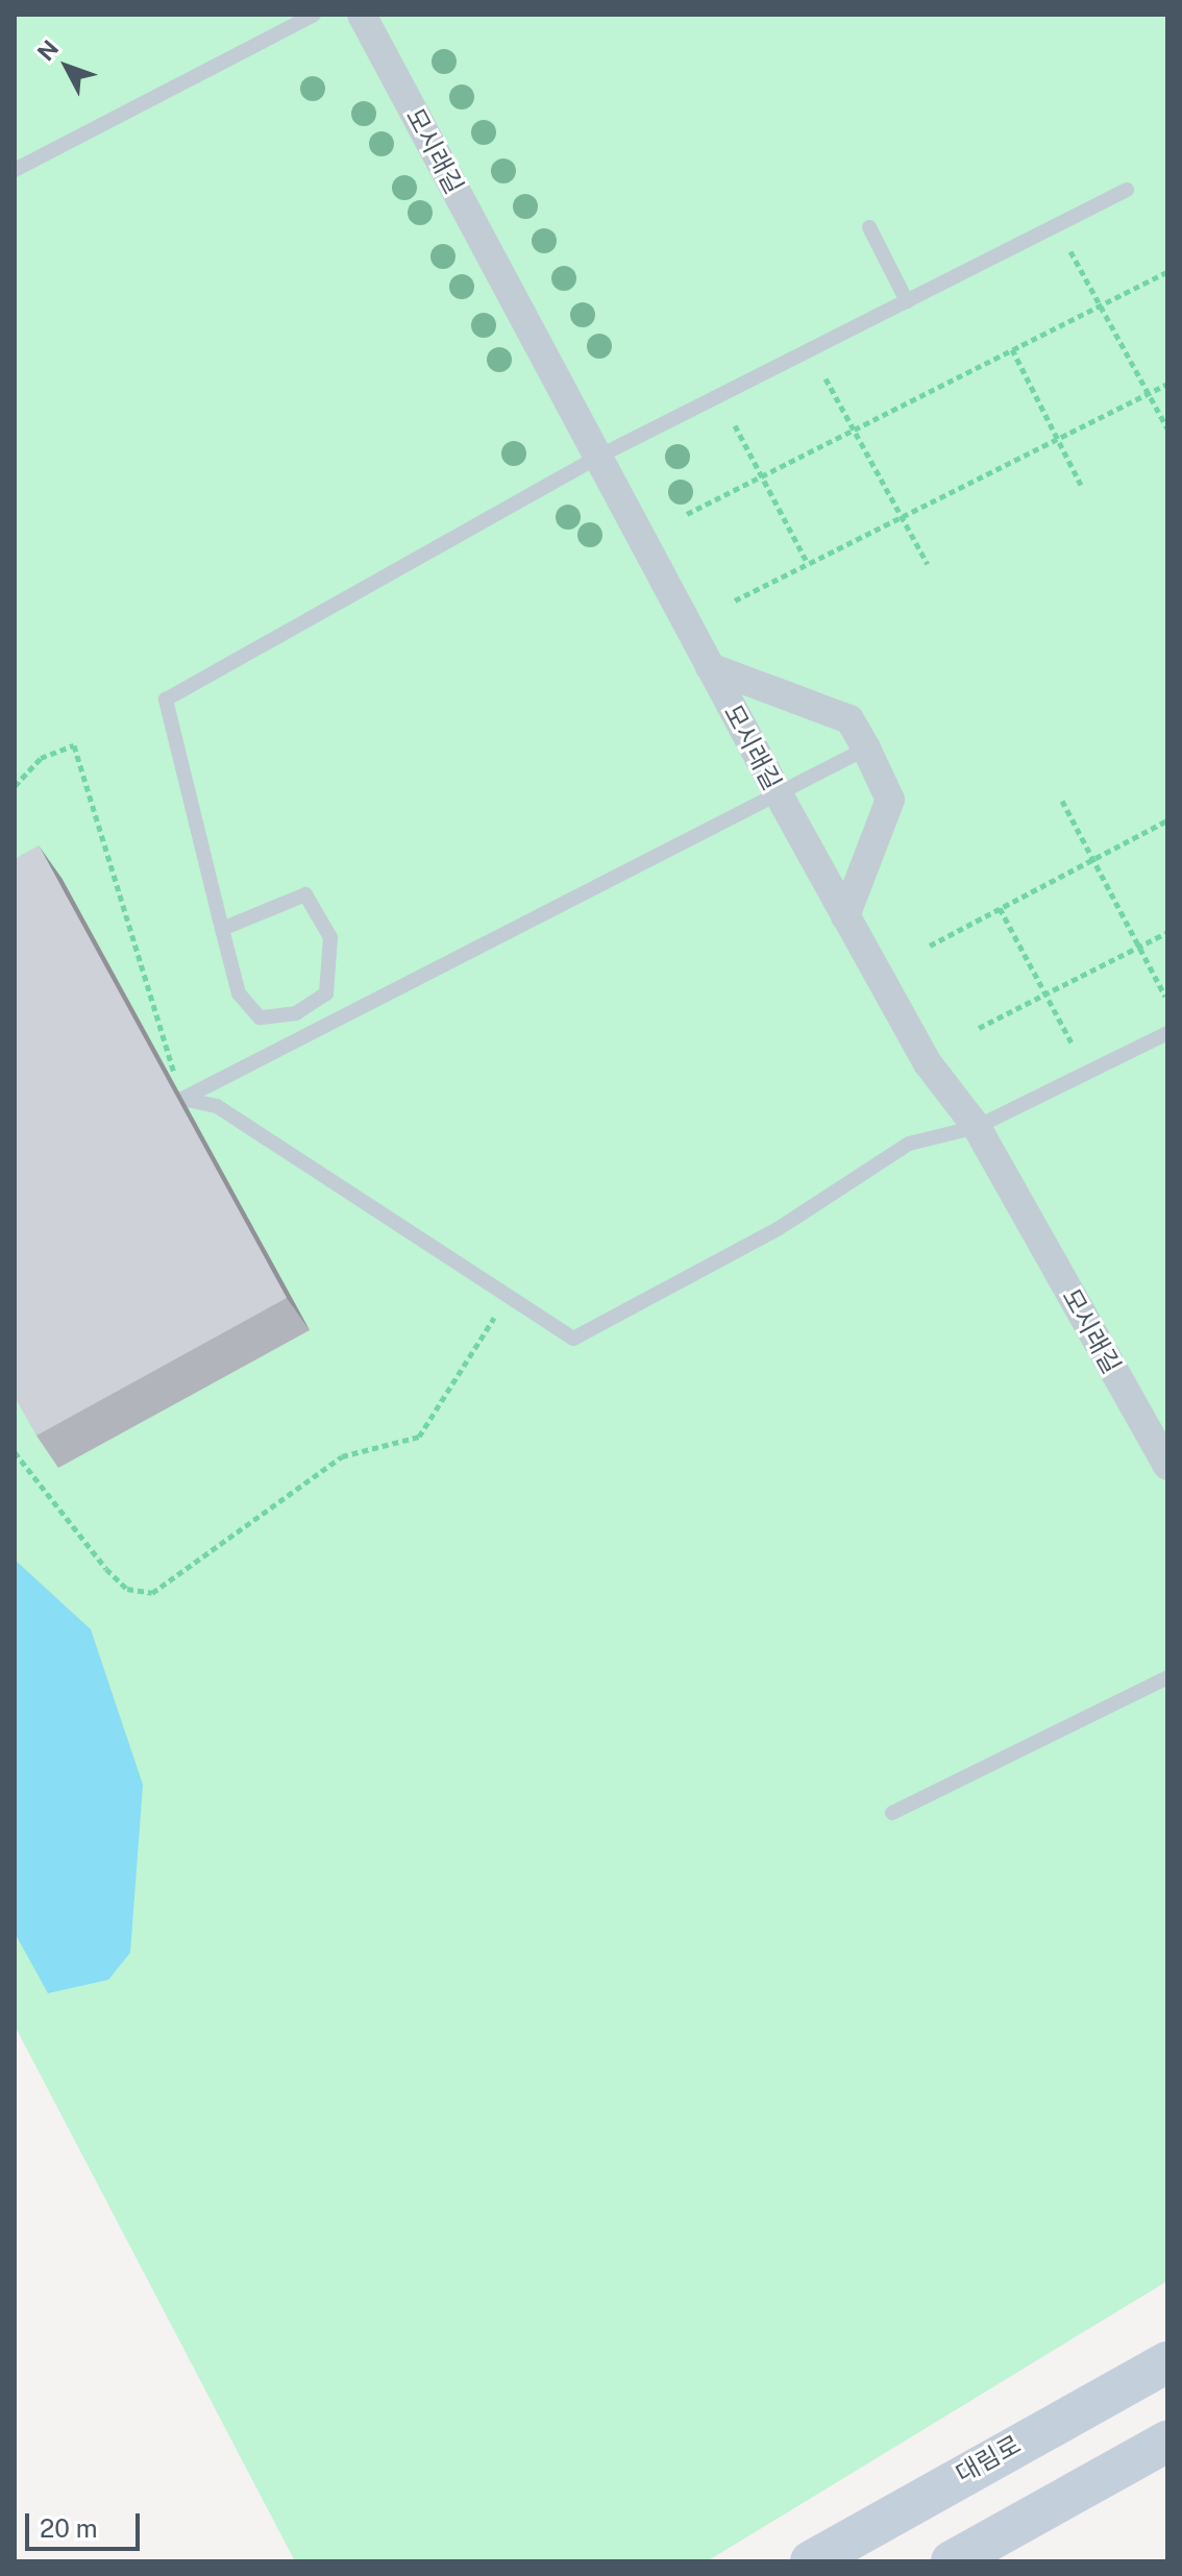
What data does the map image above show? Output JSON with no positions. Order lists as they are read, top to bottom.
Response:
{
  "streets": {
    "street": ["모시래길", "대림로"]
  },
  "scale_bar": "20 m",
  "north": "top left"
}
